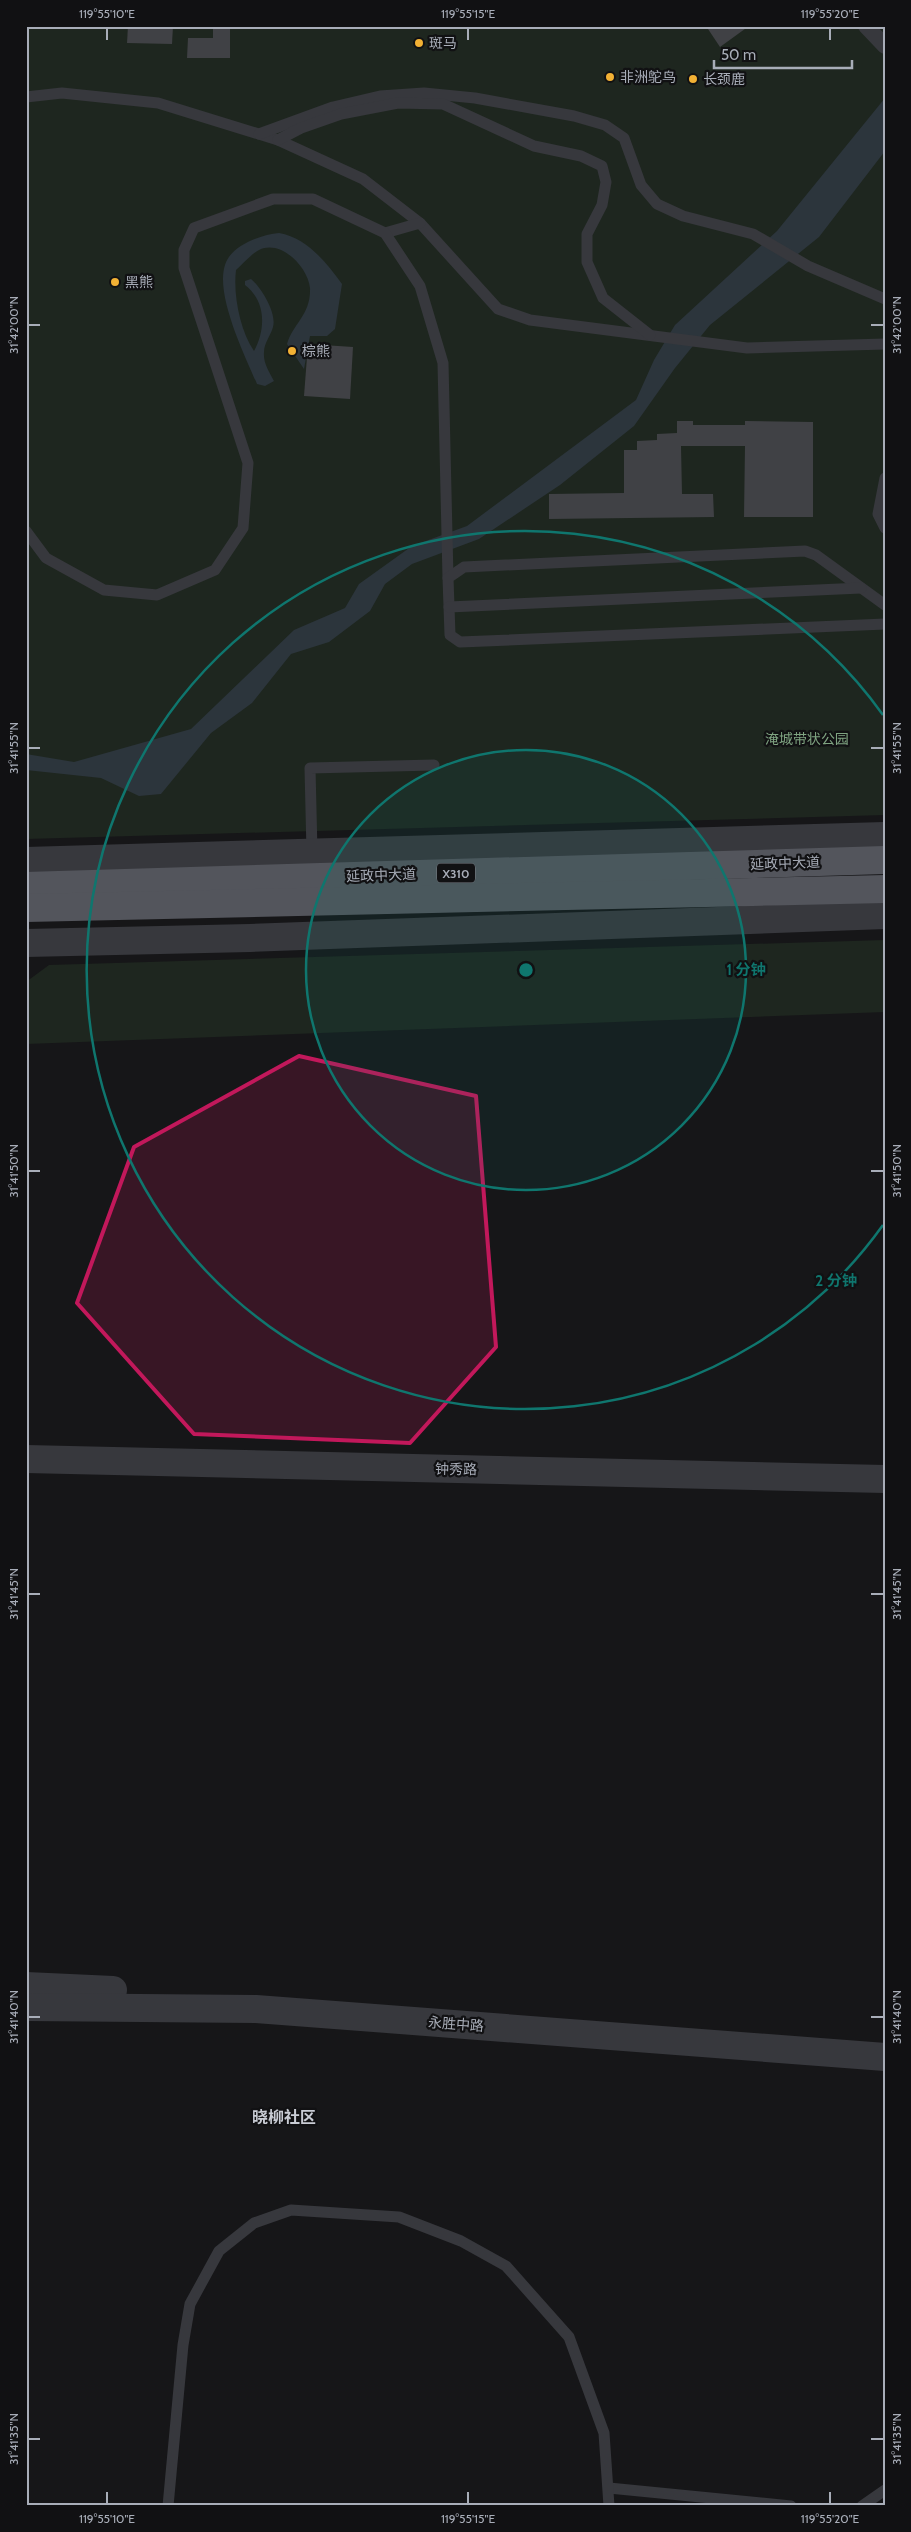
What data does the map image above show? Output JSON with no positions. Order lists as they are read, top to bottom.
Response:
{
  "streets": {
    "main road": ["延政中大道", "X310"],
    "street": ["钟秀路", "永胜中路"]
  },
  "districts": ["晓柳社区"],
  "parks": ["淹城带状公园"],
  "places": [
    "斑马",
    "非洲鸵鸟",
    "长颈鹿",
    "黑熊",
    "棕熊"
  ],
  "scale_bar": "50 m",
  "coordinates": [
    "119°55'10\"E",
    "119°55'15\"E",
    "119°55'20\"E",
    "31°42'00\"N",
    "31°41'55\"N",
    "31°41'50\"N",
    "31°41'45\"N",
    "31°41'40\"N",
    "31°41'35\"N"
  ],
  "rings": ["1 分钟", "2 分钟"]
}
